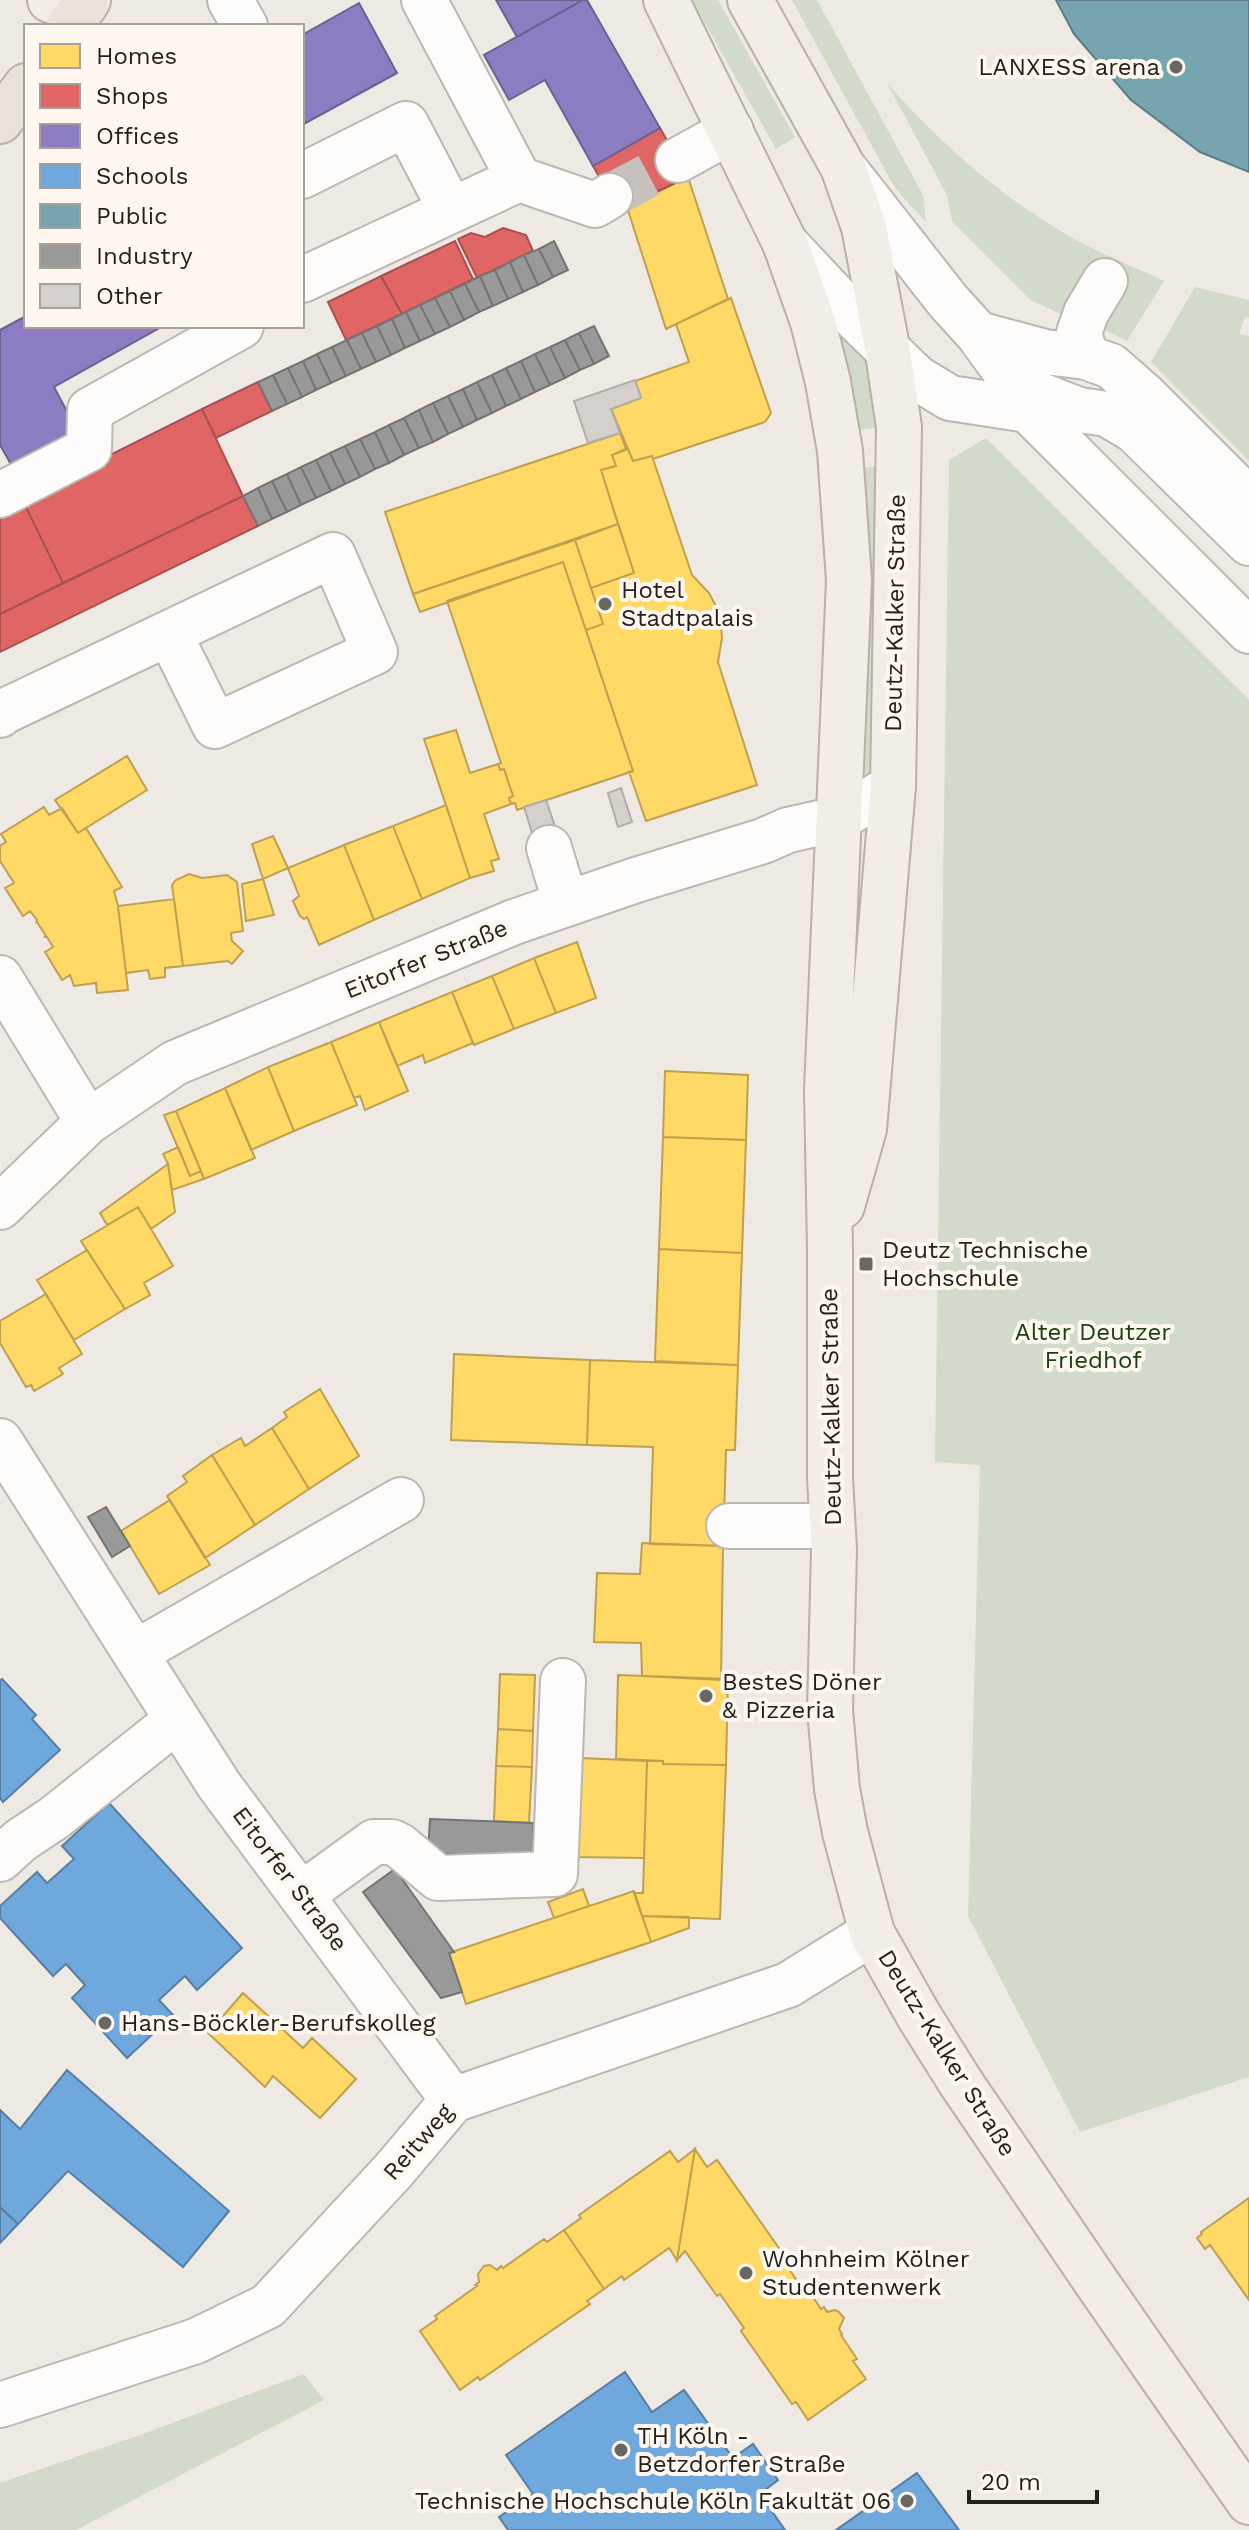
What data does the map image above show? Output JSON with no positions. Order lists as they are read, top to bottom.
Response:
{
  "streets": {
    "main road": ["Deutz-Kalker Straße"],
    "street": ["Eitorfer Straße", "Reitweg"]
  },
  "crossings": [
    ["Deutz-Kalker Straße", "Eitorfer Straße"],
    ["Deutz-Kalker Straße", "Reitweg"],
    ["Eitorfer Straße", "Reitweg"]
  ],
  "parks": ["Alter Deutzer Friedhof"],
  "places": {
    "other": [
      "LANXESS arena",
      "Hotel Stadtpalais",
      "BesteS Döner & Pizzeria",
      "Hans-Böckler-Berufskolleg",
      "Wohnheim Kölner Studentenwerk",
      "TH Köln - Betzdorfer Straße",
      "Technische Hochschule Köln Fakultät 06"
    ],
    "transit": ["Deutz Technische Hochschule"]
  },
  "legend": [
    "Homes",
    "Shops",
    "Offices",
    "Schools",
    "Public",
    "Industry",
    "Other"
  ],
  "scale_bar": "20 m"
}
